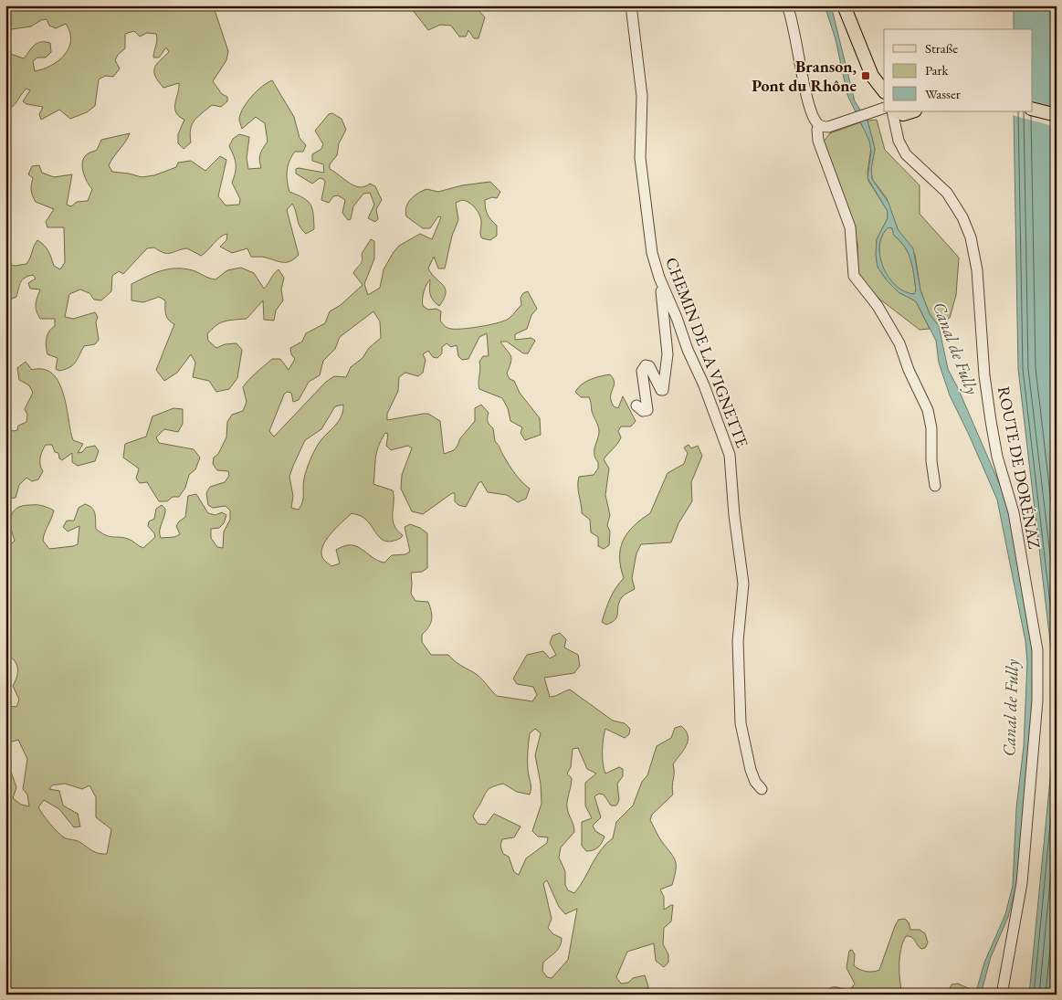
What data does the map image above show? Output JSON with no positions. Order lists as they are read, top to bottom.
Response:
{
  "streets": {
    "street": ["CHEMIN DE LA VIGNETTE", "ROUTE DE DORÉNAZ"]
  },
  "water": ["Canal de Fully"],
  "places": {
    "transit": ["Branson, Pont du Rhône"]
  },
  "legend": ["Straße", "Park", "Wasser"]
}
